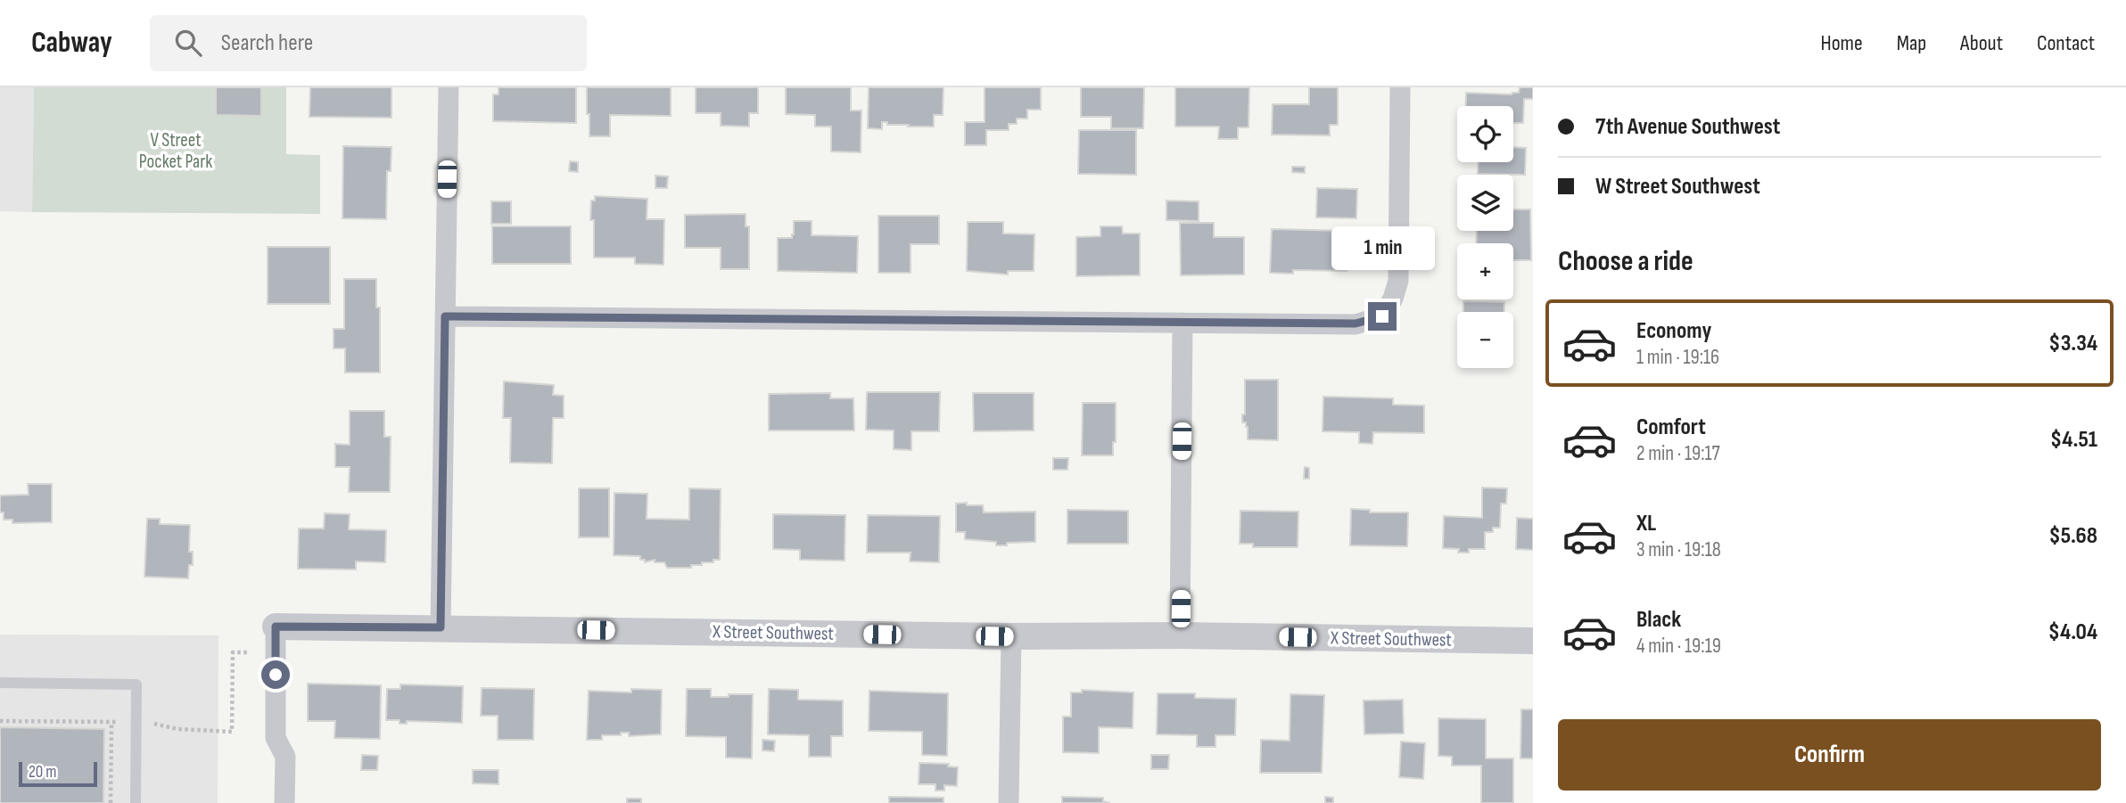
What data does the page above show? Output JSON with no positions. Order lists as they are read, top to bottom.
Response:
{
  "streets": {
    "street": ["X Street Southwest"]
  },
  "parks": ["V Street Pocket Park"],
  "scale_bar": "20 m",
  "page": {
    "header": "Cabway",
    "search": "Search here",
    "nav": [
      "Home",
      "Map",
      "About",
      "Contact"
    ],
    "banner": ["7th Avenue Southwest", "W Street Southwest"],
    "map_buttons": ["+", "−"],
    "heading": "Choose a ride",
    "bubble": "1 min",
    "list": [
      {
        "name": "Economy",
        "note": "1 min · 19:16",
        "value": "$3.34"
      },
      {
        "name": "Comfort",
        "note": "2 min · 19:17",
        "value": "$4.51"
      },
      {
        "name": "XL",
        "note": "3 min · 19:18",
        "value": "$5.68"
      },
      {
        "name": "Black",
        "note": "4 min · 19:19",
        "value": "$4.04"
      }
    ],
    "buttons": "Confirm",
    "scale": "20 m"
  }
}
